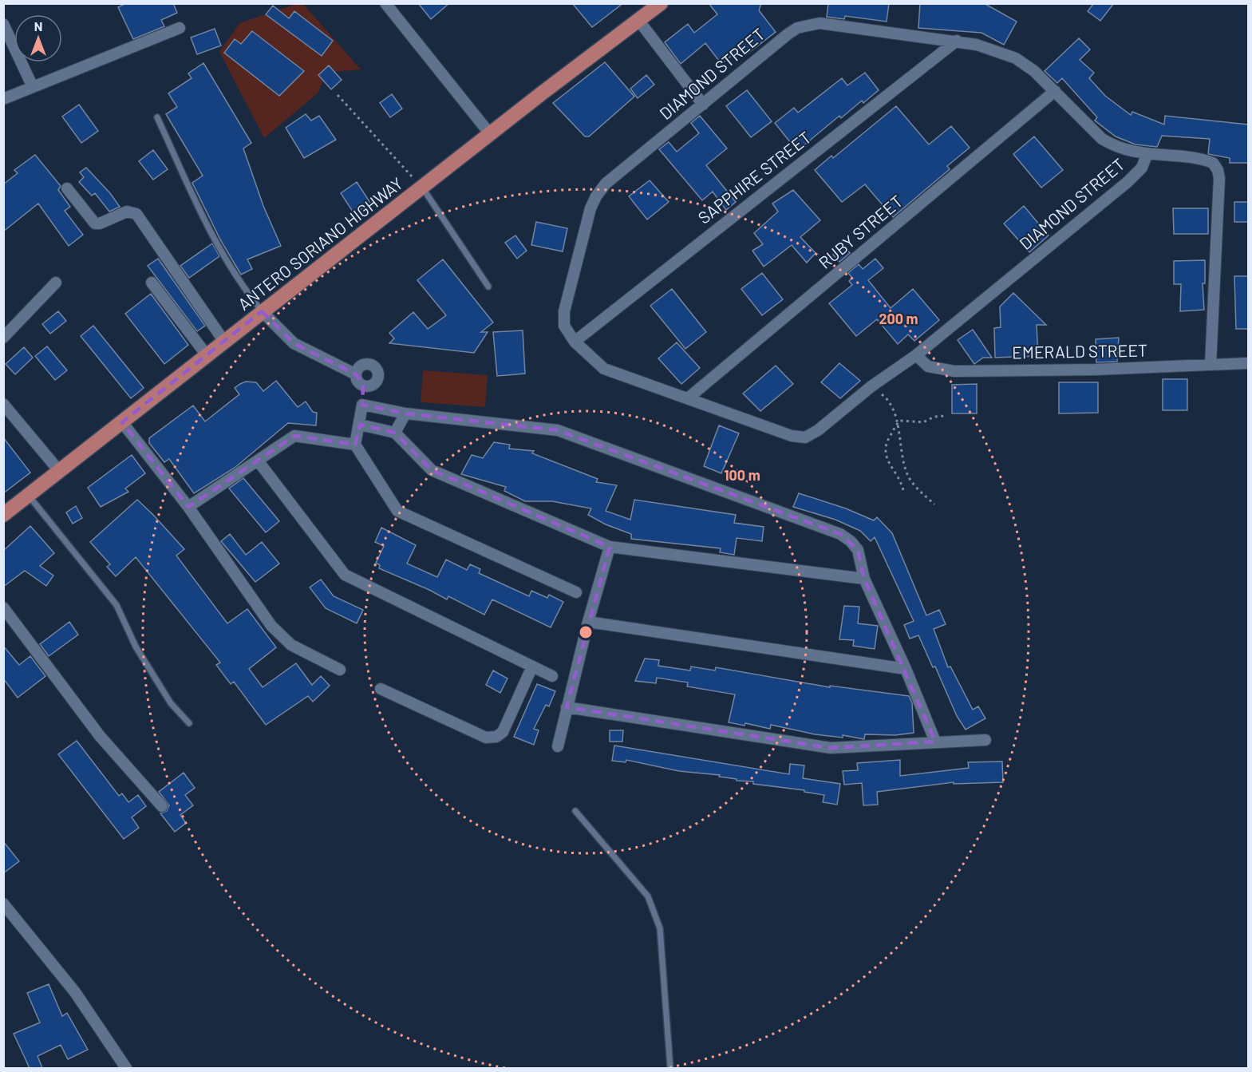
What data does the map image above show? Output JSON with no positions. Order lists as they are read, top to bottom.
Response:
{
  "streets": {
    "main road": ["ANTERO SORIANO HIGHWAY"],
    "street": [
      "DIAMOND STREET",
      "SAPPHIRE STREET",
      "RUBY STREET",
      "EMERALD STREET"
    ]
  },
  "crossings": [
    ["DIAMOND STREET", "SAPPHIRE STREET"],
    ["DIAMOND STREET", "RUBY STREET"],
    ["DIAMOND STREET", "EMERALD STREET"]
  ],
  "north": "top",
  "rings": ["200 m", "100 m"]
}
